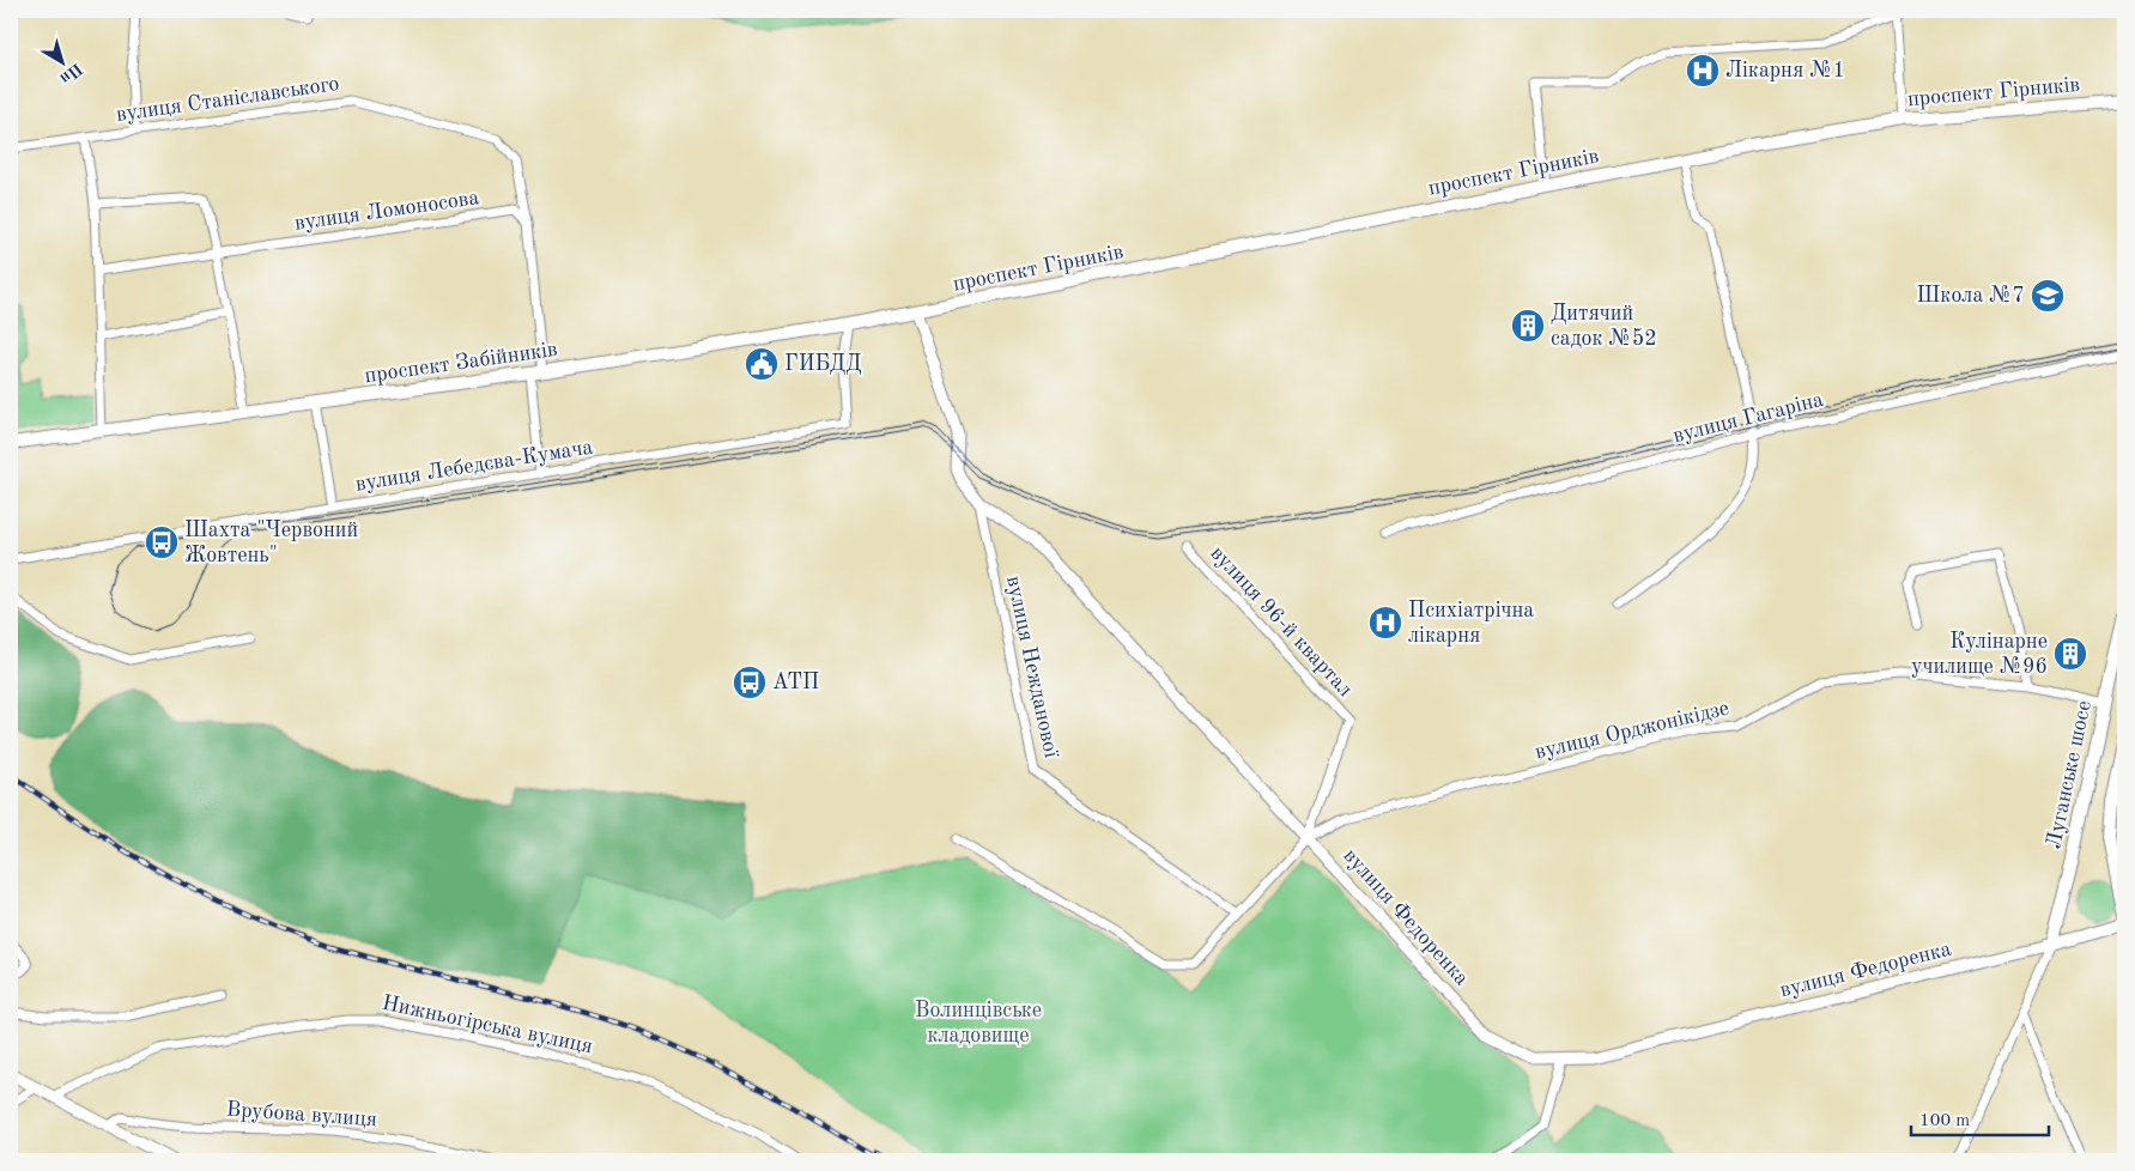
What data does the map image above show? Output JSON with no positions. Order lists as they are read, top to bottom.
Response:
{
  "streets": {
    "main road": [
      "проспект Гірників",
      "проспект Забійників",
      "Луганське шосе",
      "вулиця Федоренка"
    ],
    "street": [
      "вулиця Станіславського",
      "вулиця Ломоносова",
      "вулиця Гагаріна",
      "вулиця Лебедєва-Кумача",
      "вулиця 96-й квартал",
      "вулиця Нежданової",
      "вулиця Орджонікідзе",
      "Нижньогірська вулиця",
      "Врубова вулиця"
    ]
  },
  "crossings": [
    ["проспект Гірників", "проспект Забійників"],
    ["проспект Гірників", "вулиця Федоренка"],
    ["вулиця Станіславського", "вулиця Ломоносова"],
    ["проспект Забійників", "вулиця Лебедєва-Кумача"],
    ["проспект Забійників", "вулиця Федоренка"],
    ["вулиця 96-й квартал", "вулиця Орджонікідзе"],
    ["вулиця 96-й квартал", "вулиця Федоренка"],
    ["вулиця Нежданової", "вулиця Федоренка"],
    ["вулиця Орджонікідзе", "Луганське шосе"],
    ["вулиця Орджонікідзе", "вулиця Федоренка"],
    ["Луганське шосе", "вулиця Федоренка"]
  ],
  "parks": ["Волинцівське кладовище"],
  "places": {
    "hospital": ["Лікарня №1", "Психіатрічна лікарня"],
    "school or university": ["Школа №7"],
    "building": ["Дитячий садок №52", "Кулінарне училище №96"],
    "public building": ["ГИБДД"],
    "bus stop": ["Шахта \"Червоний Жовтень\"", "АТП"]
  },
  "scale_bar": "100 m",
  "north": "bottom right"
}
